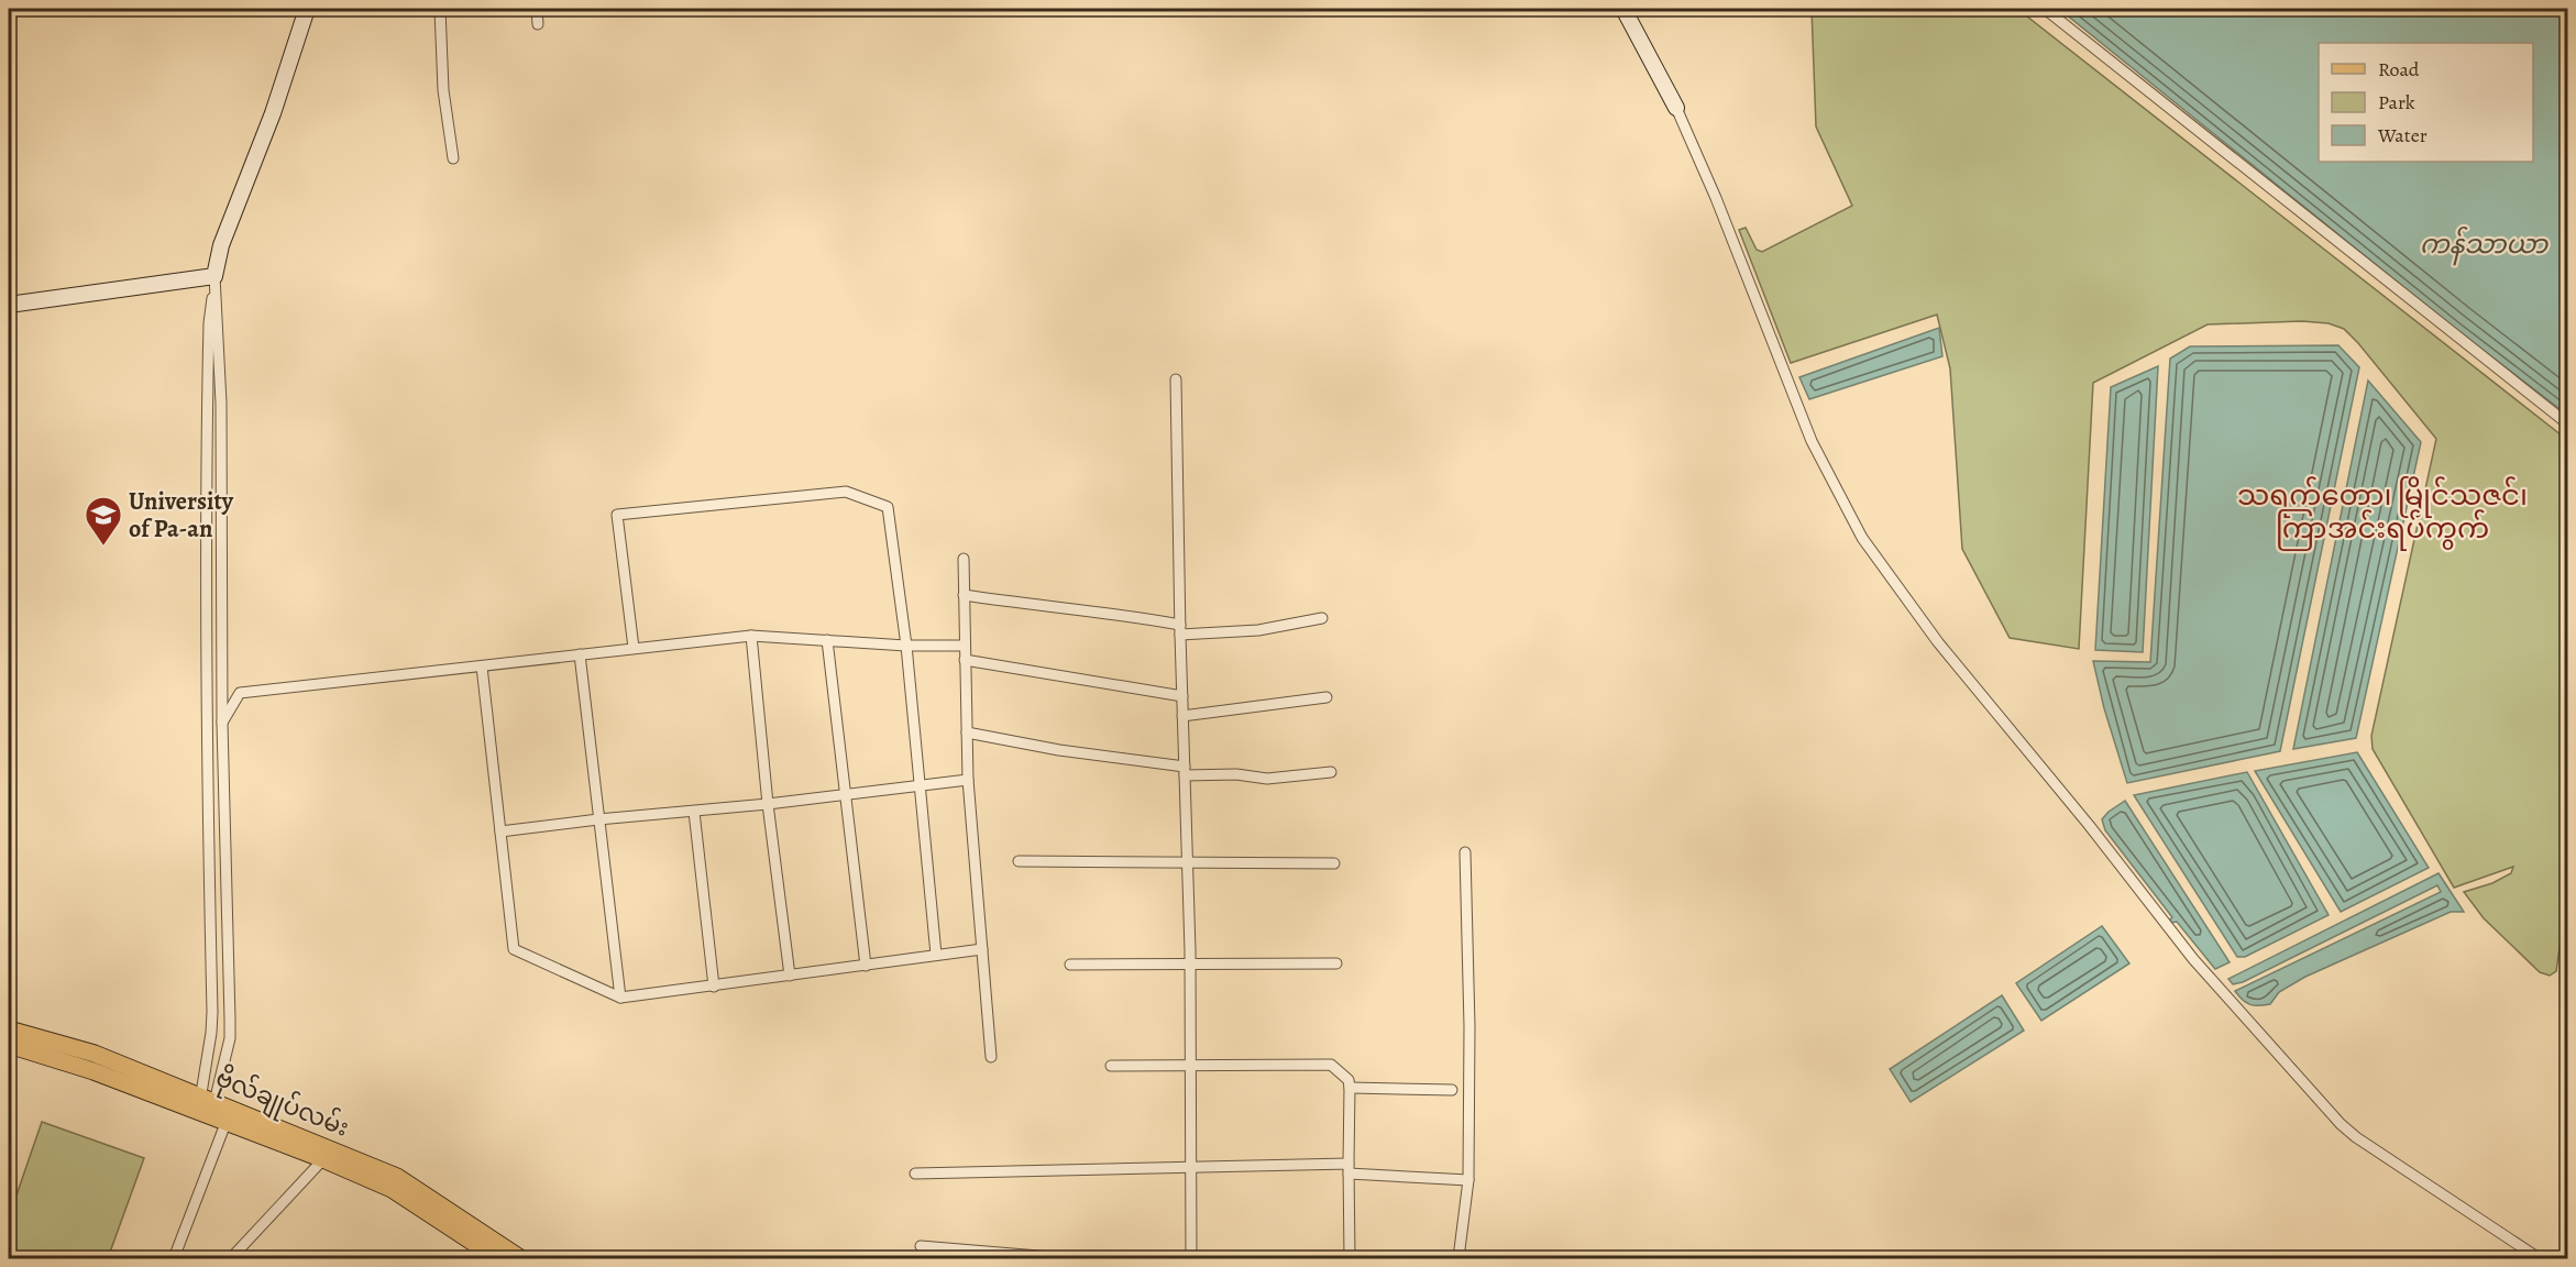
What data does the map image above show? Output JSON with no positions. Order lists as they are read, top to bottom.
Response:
{
  "streets": {
    "main road": ["ဗိုလ်ချုပ်လမ်း"]
  },
  "districts": ["သရက်တော၊ မြိုင်သဇင်၊ ကြာအင်းရပ်ကွက်"],
  "water": ["ကန်သာယာ"],
  "places": {
    "school or university": ["University of Pa-an"]
  },
  "legend": ["Road", "Park", "Water"]
}
